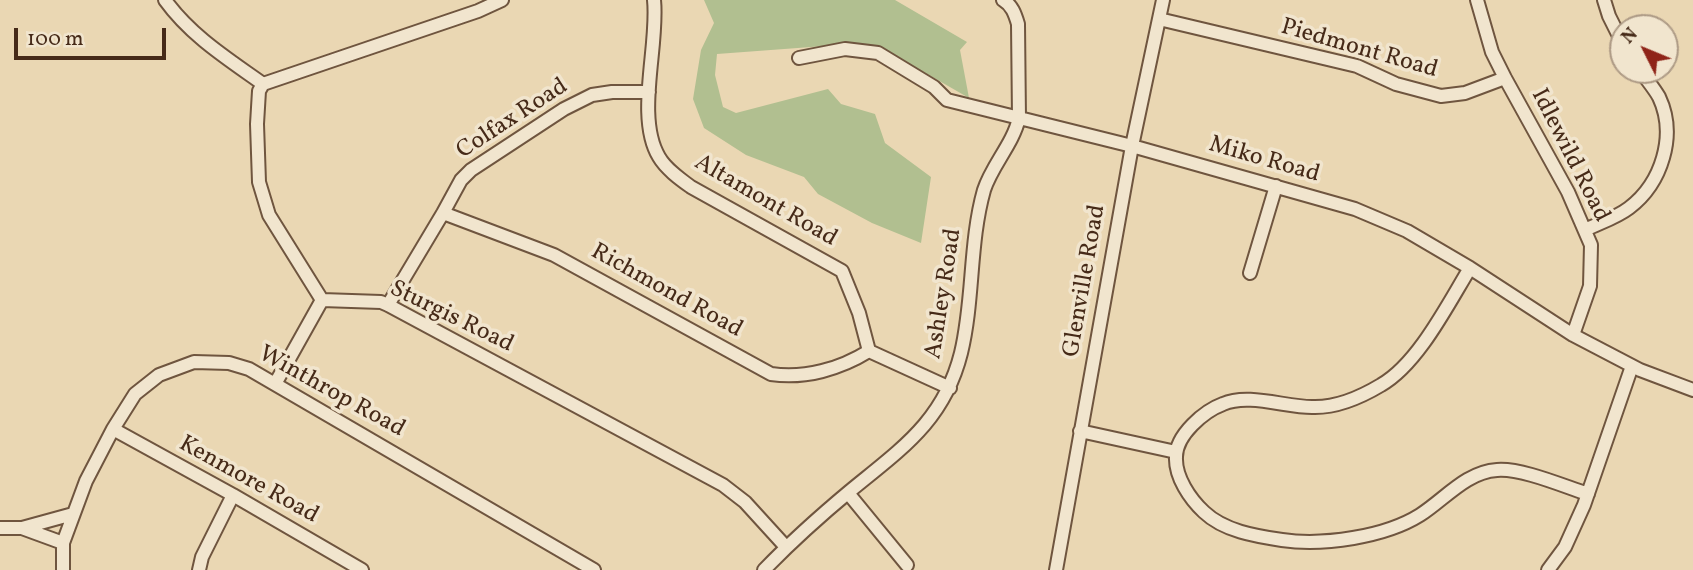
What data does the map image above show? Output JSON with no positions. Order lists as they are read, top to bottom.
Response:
{
  "streets": {
    "street": [
      "Piedmont Road",
      "Colfax Road",
      "Idlewild Road",
      "Miko Road",
      "Altamont Road",
      "Glenville Road",
      "Richmond Road",
      "Ashley Road",
      "Sturgis Road",
      "Winthrop Road",
      "Kenmore Road"
    ]
  },
  "crossings": [
    ["Piedmont Road", "Idlewild Road"],
    ["Piedmont Road", "Glenville Road"],
    ["Colfax Road", "Altamont Road"],
    ["Colfax Road", "Richmond Road"],
    ["Colfax Road", "Sturgis Road"],
    ["Idlewild Road", "Miko Road"],
    ["Miko Road", "Glenville Road"],
    ["Miko Road", "Ashley Road"],
    ["Altamont Road", "Richmond Road"],
    ["Ashley Road", "Sturgis Road"],
    ["Winthrop Road", "Kenmore Road"]
  ],
  "scale_bar": "100 m",
  "north": "top left"
}
